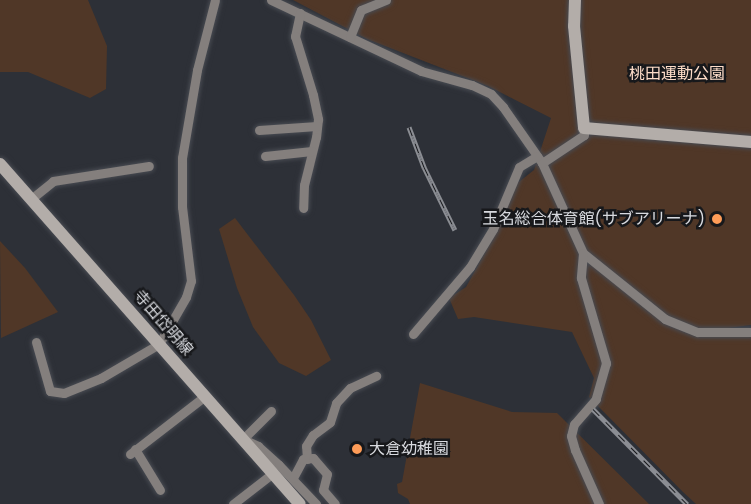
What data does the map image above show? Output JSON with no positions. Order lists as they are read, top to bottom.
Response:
{
  "streets": {
    "main road": ["寺田岱明線"]
  },
  "parks": ["桃田運動公園"],
  "places": ["玉名総合体育館(サブアリーナ)", "大倉幼稚園"]
}
